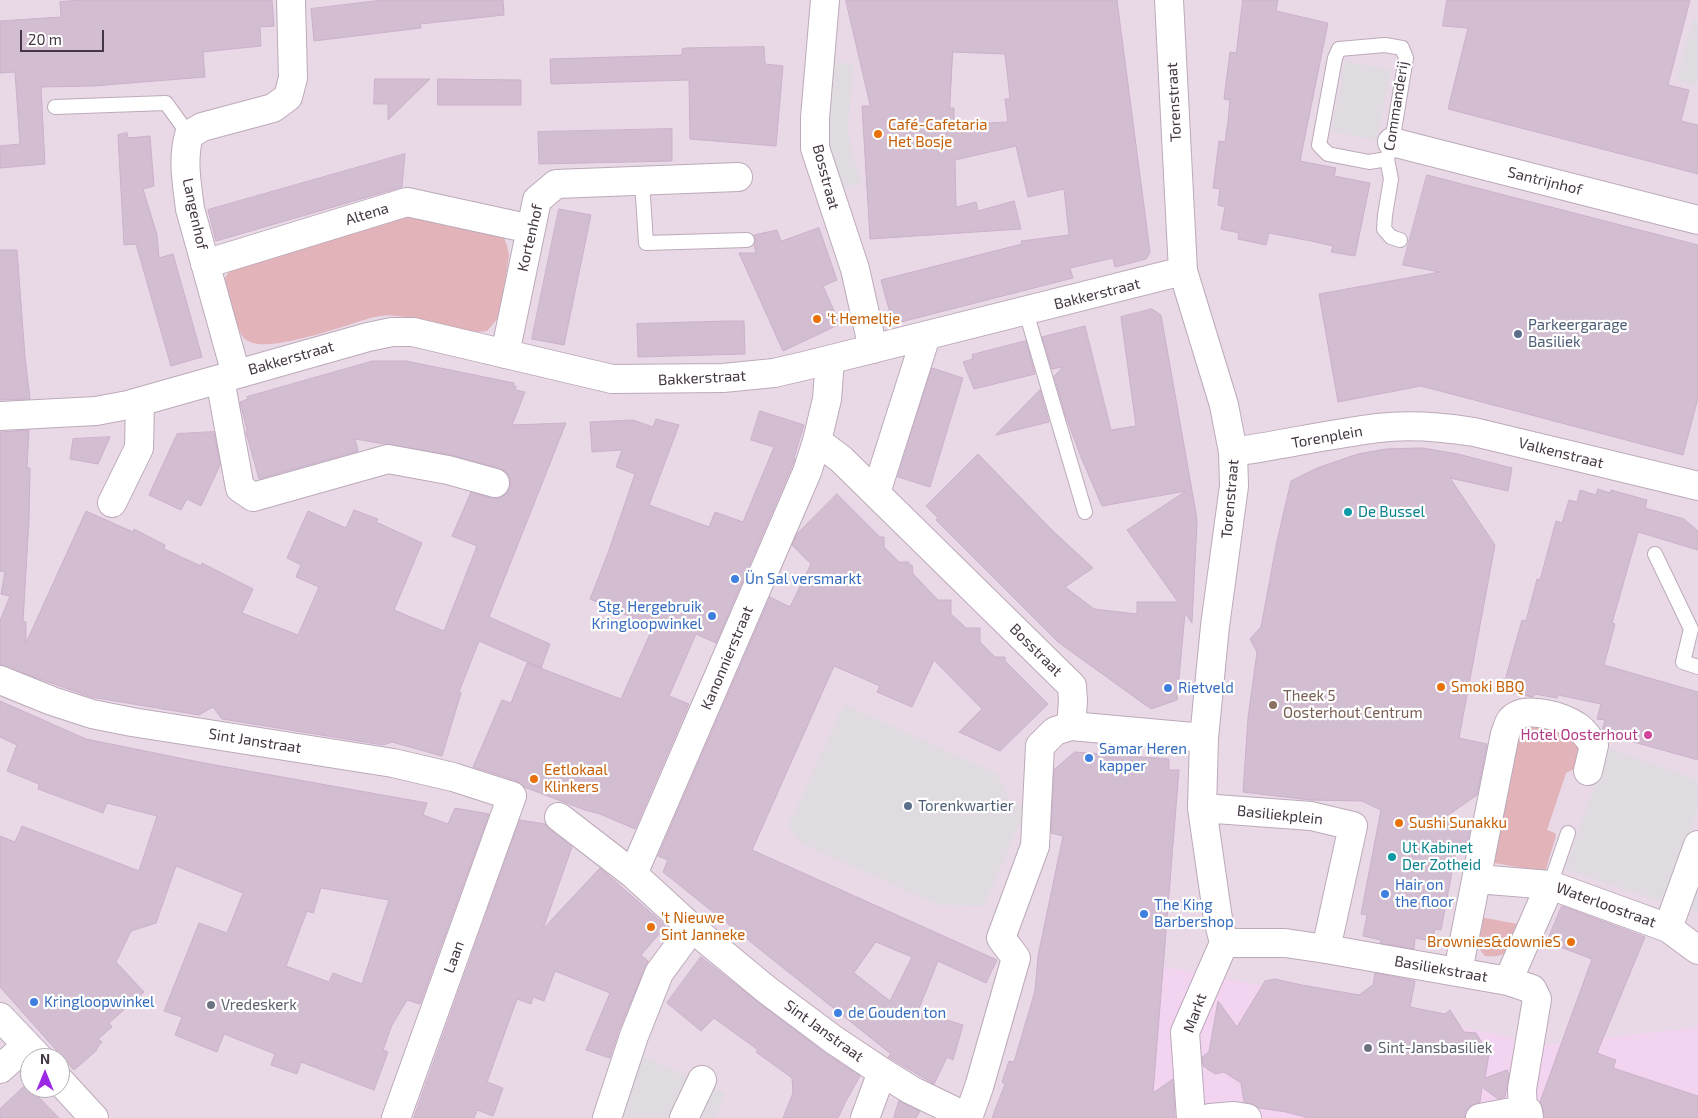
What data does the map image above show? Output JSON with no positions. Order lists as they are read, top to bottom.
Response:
{
  "streets": {
    "street": [
      "Torenstraat",
      "Bosstraat",
      "Santrijnhof",
      "Langenhof",
      "Altena",
      "Kortenhof",
      "Bakkerstraat",
      "Torenplein",
      "Valkenstraat",
      "Kanonnierstraat",
      "Sint Janstraat",
      "Basiliekplein",
      "Waterloostraat",
      "Laan",
      "Basiliekstraat",
      "Markt"
    ],
    "lane": ["Commanderij"]
  },
  "crossings": [
    ["Torenstraat", "Bakkerstraat"],
    ["Torenstraat", "Torenplein"],
    ["Torenstraat", "Basiliekplein"],
    ["Torenstraat", "Basiliekstraat"],
    ["Torenstraat", "Markt"],
    ["Commanderij", "Santrijnhof"],
    ["Bosstraat", "Bakkerstraat"],
    ["Bosstraat", "Kanonnierstraat"],
    ["Bosstraat", "Sint Janstraat"],
    ["Langenhof", "Altena"],
    ["Langenhof", "Bakkerstraat"],
    ["Altena", "Kortenhof"],
    ["Kortenhof", "Bakkerstraat"],
    ["Torenplein", "Valkenstraat"],
    ["Kanonnierstraat", "Sint Janstraat"],
    ["Sint Janstraat", "Laan"],
    ["Basiliekplein", "Basiliekstraat"],
    ["Basiliekstraat", "Markt"]
  ],
  "places": [
    "Café-Cafetaria Het Bosje",
    "'t Hemeltje",
    "Parkeergarage Basiliek",
    "De Bussel",
    "Ün Sal versmarkt",
    "Stg. Hergebruik Kringloopwinkel",
    "Smoki BBQ",
    "Rietveld",
    "Theek 5 Oosterhout Centrum",
    "Hotel Oosterhout",
    "Samar Heren kapper",
    "Eetlokaal Klinkers",
    "Torenkwartier",
    "Sushi Sunakku",
    "Ut Kabinet Der Zotheid",
    "Hair on the floor",
    "The King Barbershop",
    "'t Nieuwe Sint Janneke",
    "Brownies&downieS",
    "Kringloopwinkel",
    "Vredeskerk",
    "de Gouden ton",
    "Sint-Jansbasiliek"
  ],
  "scale_bar": "20 m",
  "north": "top"
}
